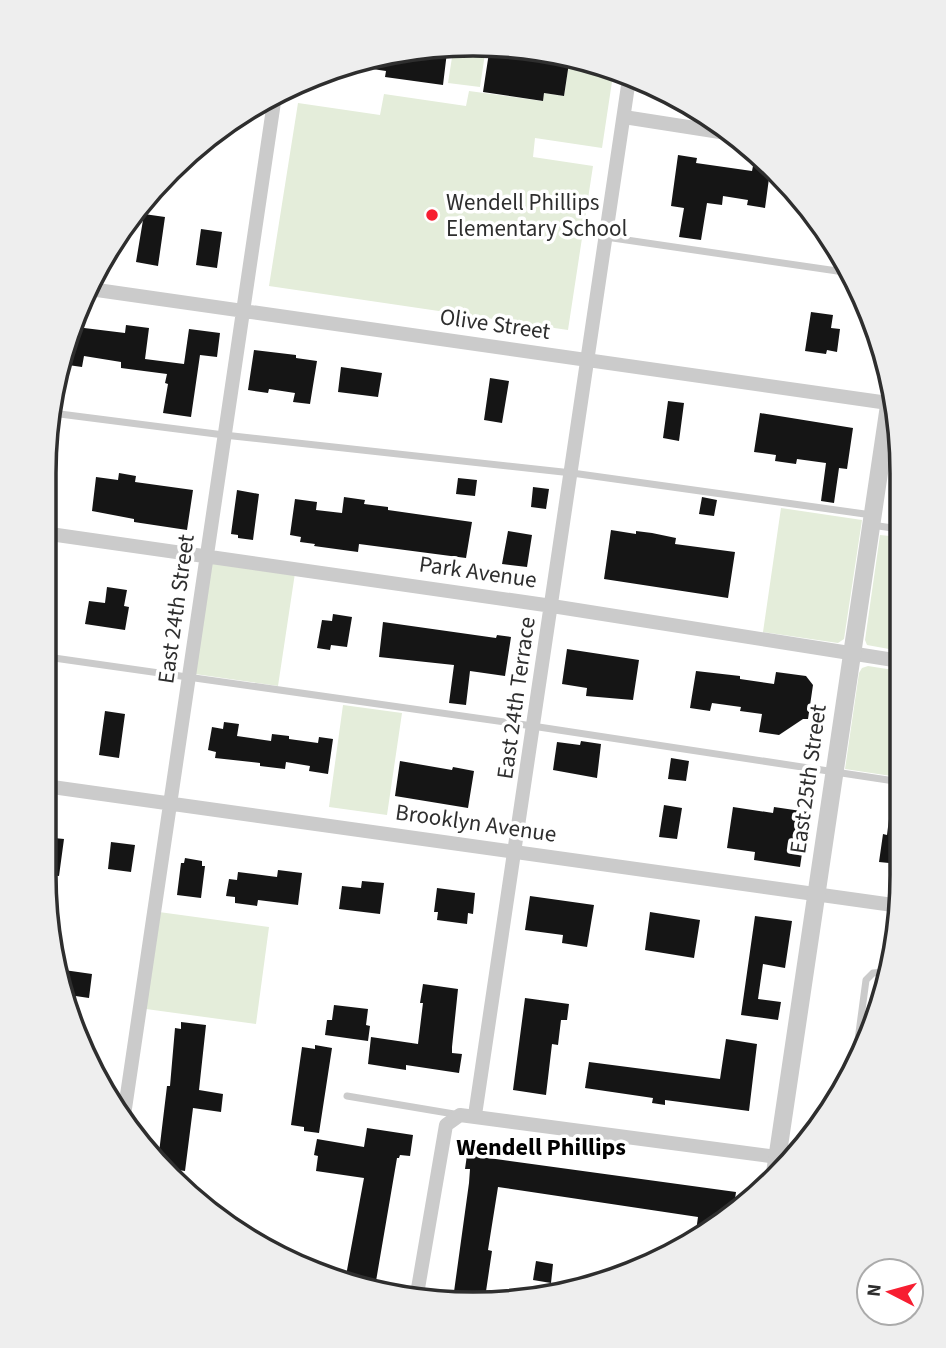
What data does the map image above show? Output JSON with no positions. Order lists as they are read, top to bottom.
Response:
{
  "streets": {
    "street": [
      "Olive Street",
      "Park Avenue",
      "East 24th Street",
      "East 24th Terrace",
      "East 25th Street",
      "Brooklyn Avenue"
    ]
  },
  "crossings": [
    ["Olive Street", "East 24th Street"],
    ["Olive Street", "East 24th Terrace"],
    ["Park Avenue", "East 24th Street"],
    ["Park Avenue", "East 24th Terrace"],
    ["Park Avenue", "East 25th Street"],
    ["East 24th Street", "Brooklyn Avenue"],
    ["East 24th Terrace", "Brooklyn Avenue"],
    ["East 25th Street", "Brooklyn Avenue"]
  ],
  "districts": ["Wendell Phillips"],
  "places": ["Wendell Phillips Elementary School"],
  "north": "left"
}
